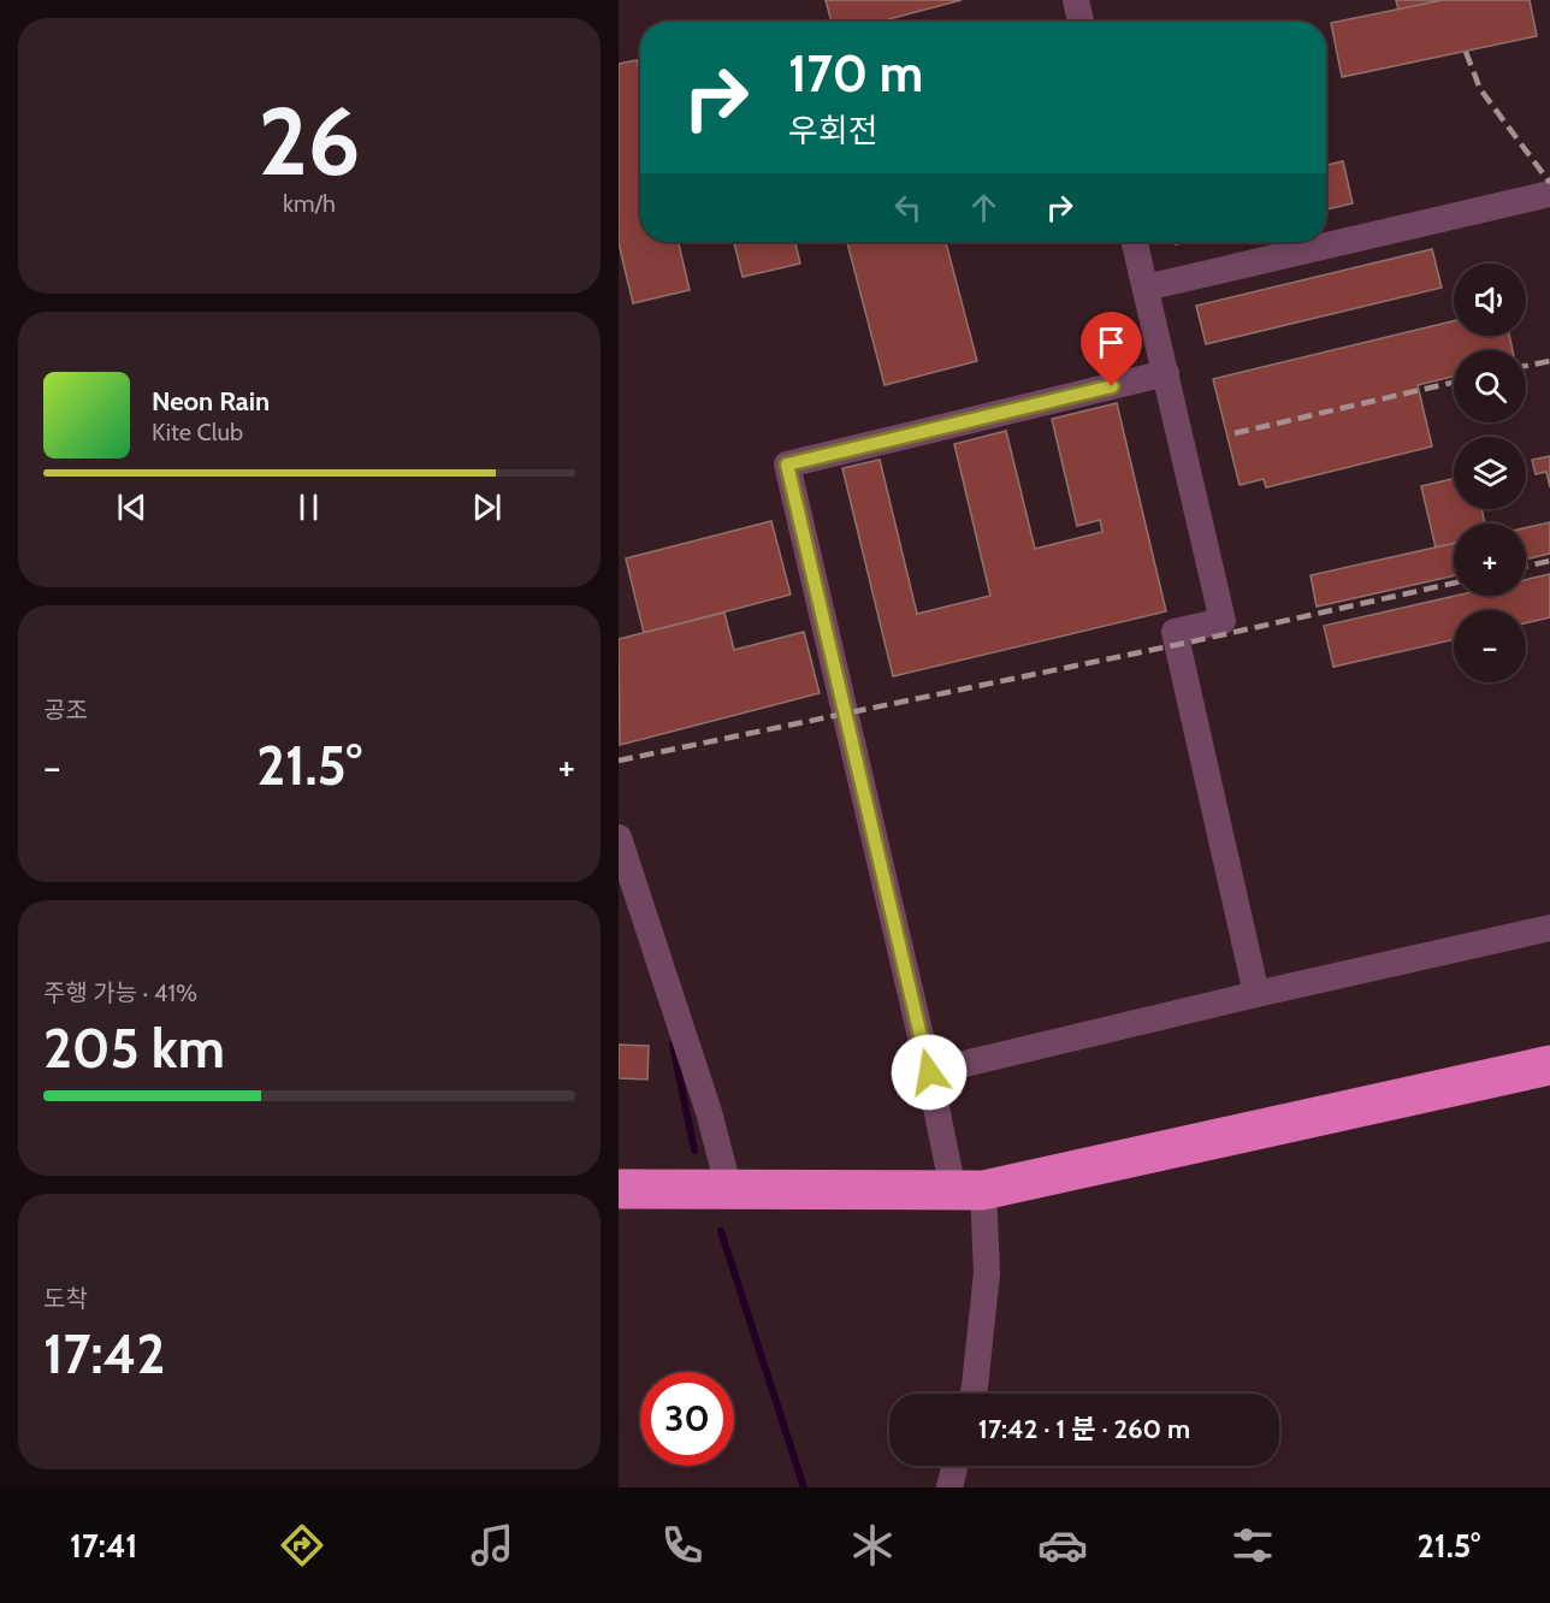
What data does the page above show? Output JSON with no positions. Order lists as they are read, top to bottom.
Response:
{
  "page": {
    "tile": [
      ["26", "km/h"],
      "공조",
      ["주행 가능 · 41%", "205 km"],
      ["도착", "17:42"]
    ],
    "turn": ["170 m", "우회전"],
    "map_buttons": ["+", "−"],
    "song": ["Neon Rain", "Kite Club"],
    "heat": ["−", "21.5°", "+"],
    "limit": "30",
    "trip": "17:42 · 1 분 · 260 m",
    "tabs": ["17:41", "21.5°"]
  }
}
